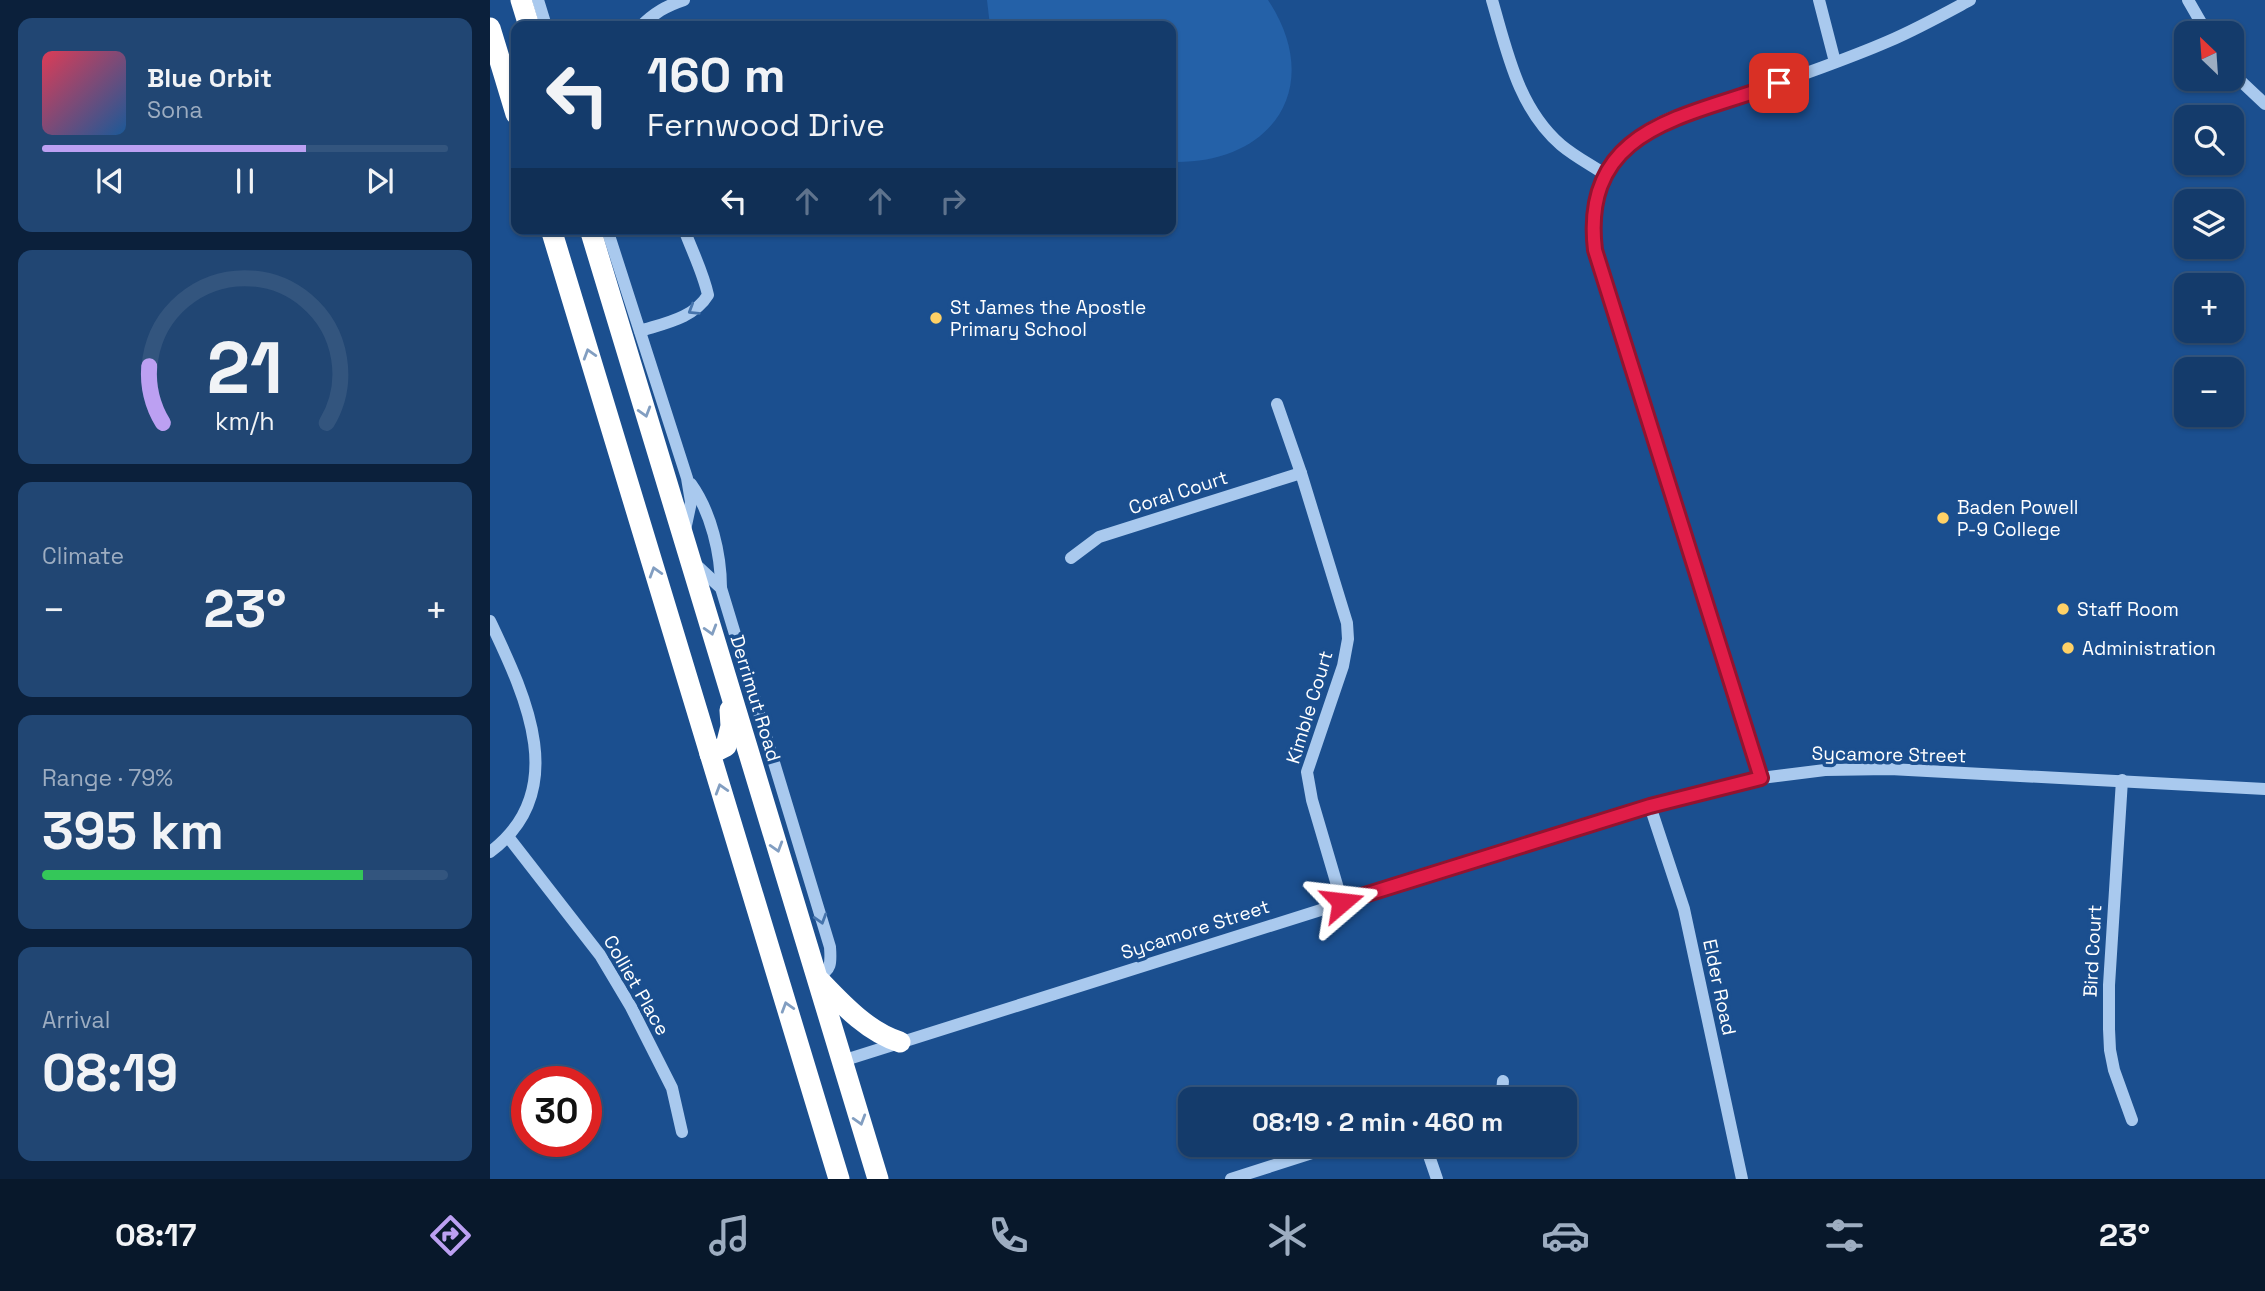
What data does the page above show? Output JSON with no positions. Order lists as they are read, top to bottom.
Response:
{
  "streets": {
    "highway": ["Derrimut Road"],
    "street": [
      "Coral Court",
      "Kimble Court",
      "Sycamore Street",
      "Bird Court",
      "Colliet Place",
      "Elder Road"
    ]
  },
  "crossings": [
    ["Coral Court", "Kimble Court"],
    ["Derrimut Road", "Sycamore Street"],
    ["Kimble Court", "Sycamore Street"],
    ["Sycamore Street", "Bird Court"],
    ["Sycamore Street", "Elder Road"]
  ],
  "places": [
    "St James the Apostle Primary School",
    "Baden Powell P-9 College",
    "Staff Room",
    "Administration"
  ],
  "north": "top left",
  "page": {
    "map_buttons": ["+", "−"],
    "turn": ["160 m", "Fernwood Drive"],
    "song": ["Blue Orbit", "Sona"],
    "tile": [
      "Climate",
      ["Range · 79%", "395 km"],
      ["Arrival", "08:19"]
    ],
    "heat": ["−", "23°", "+"],
    "limit": "30",
    "trip": "08:19 · 2 min · 460 m",
    "tabs": ["08:17", "23°"],
    "gauge": ["21", "km/h"]
  }
}
